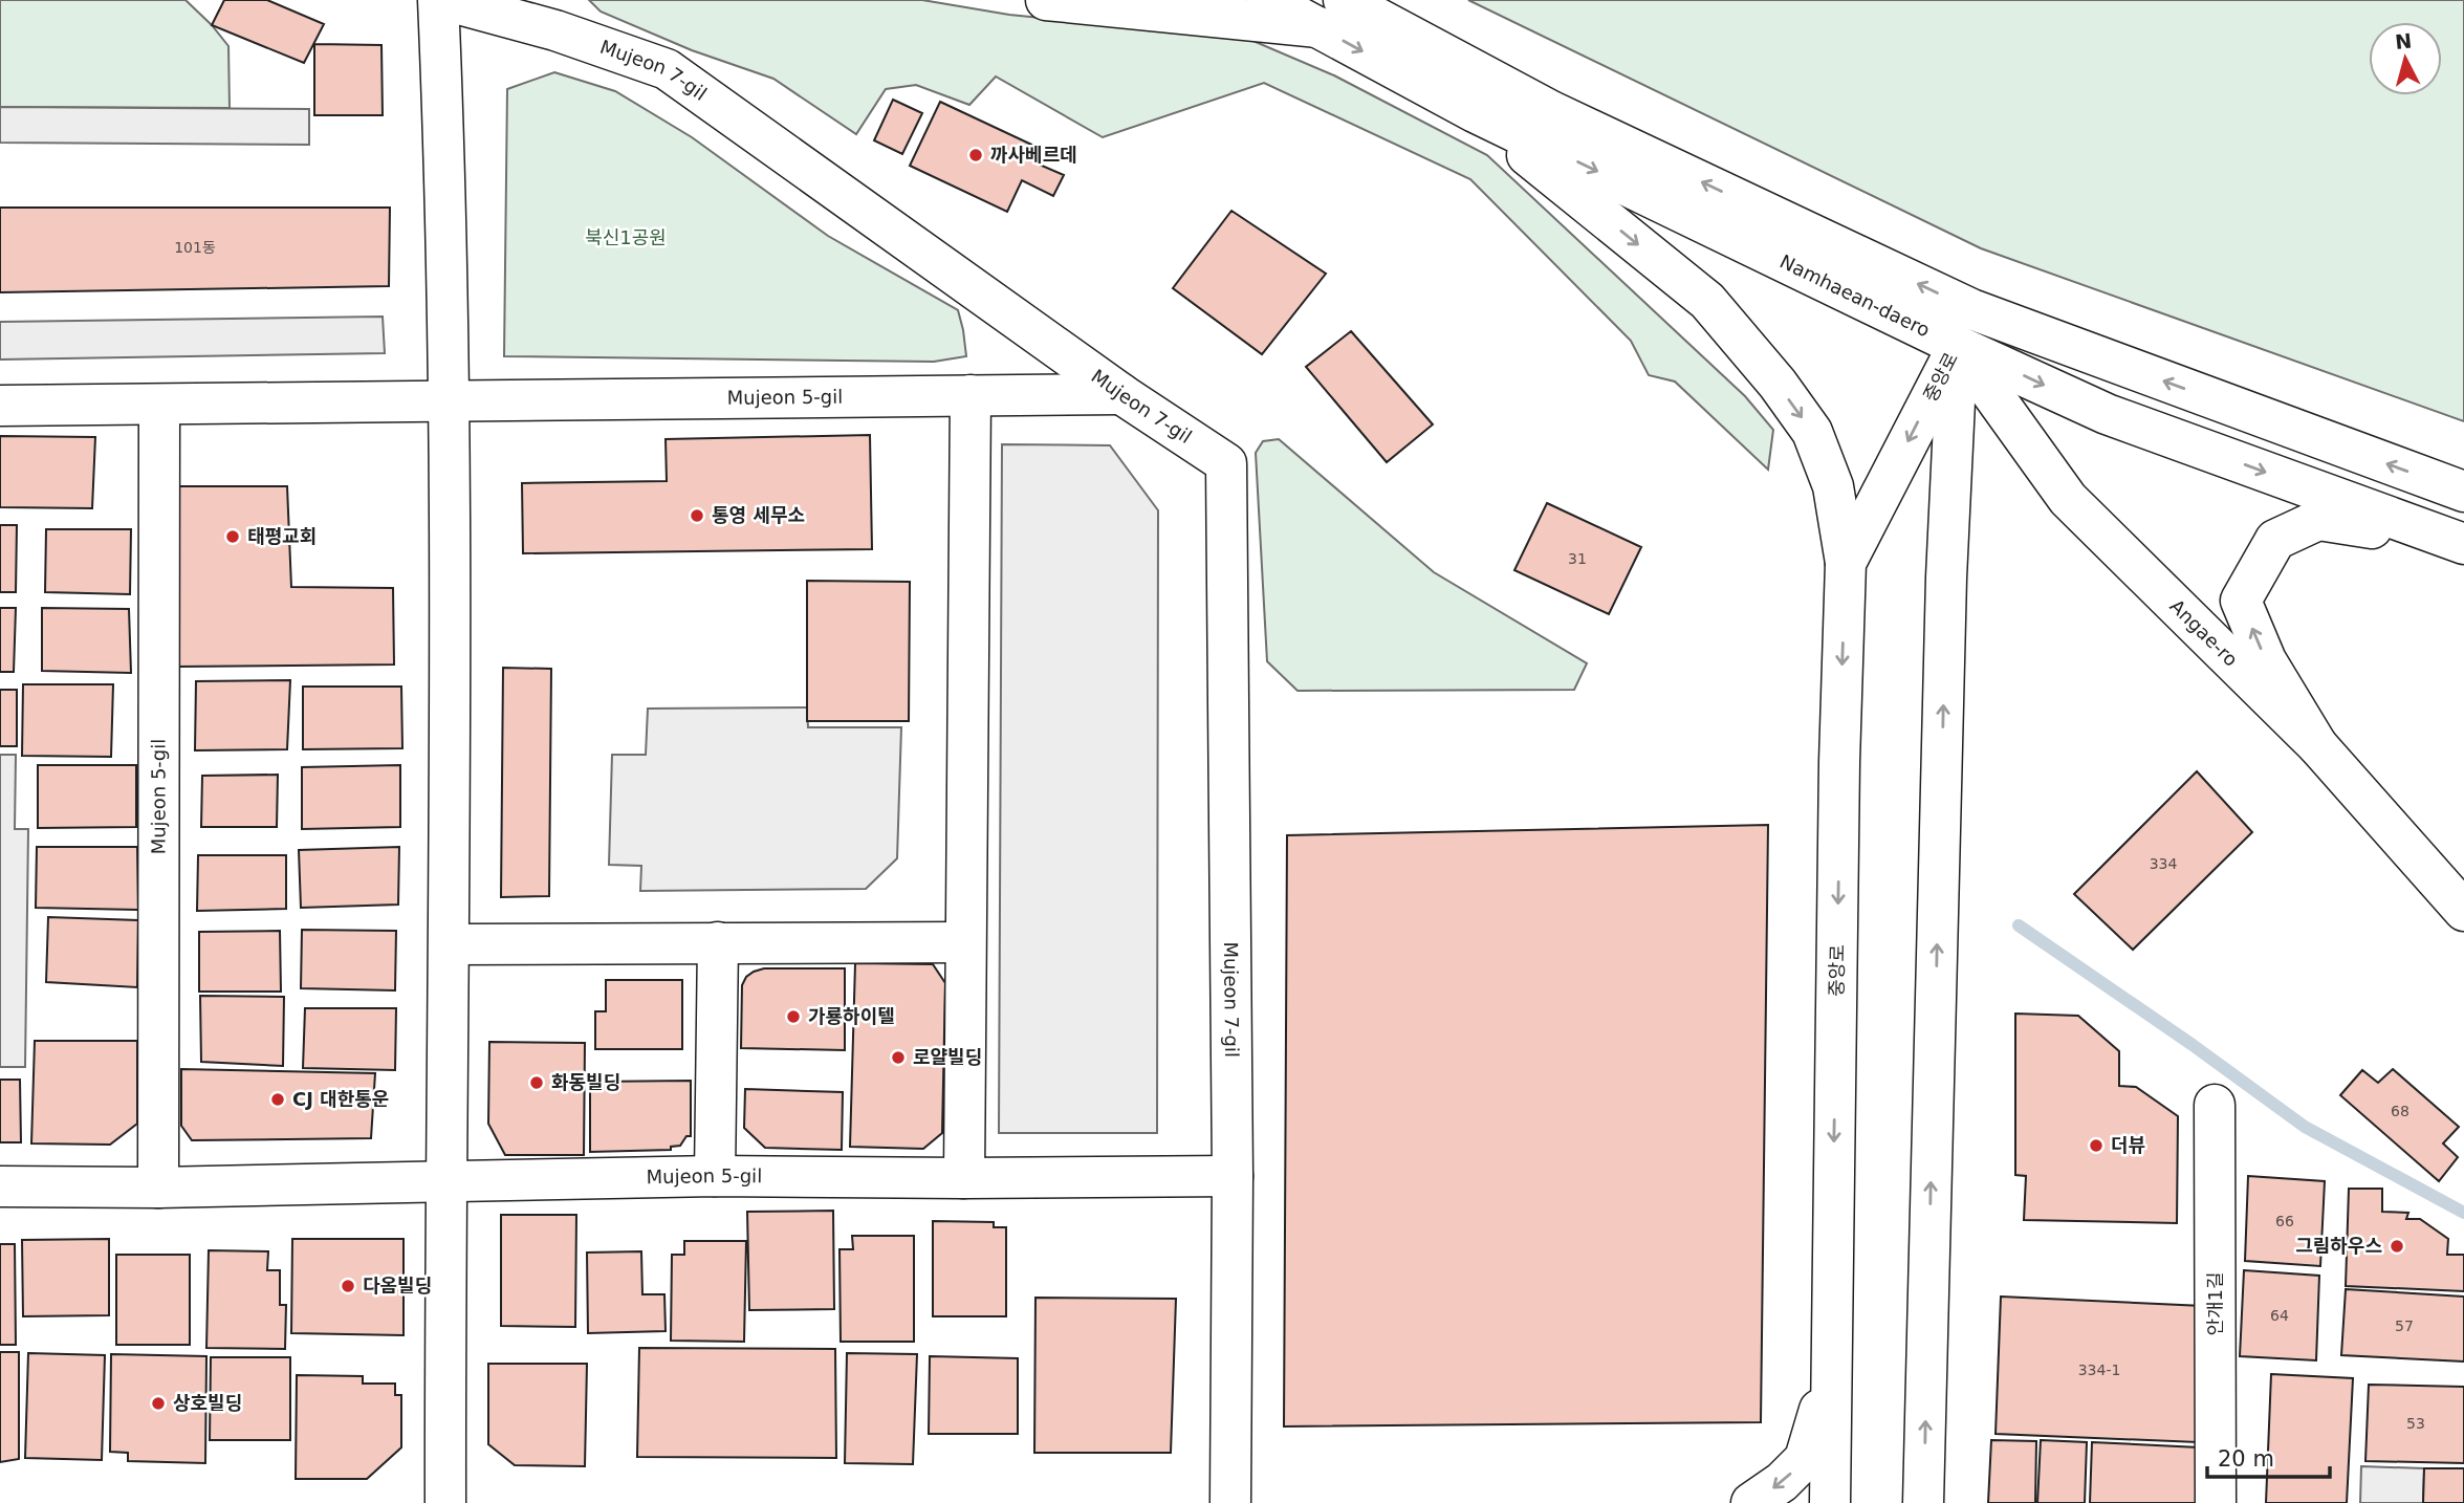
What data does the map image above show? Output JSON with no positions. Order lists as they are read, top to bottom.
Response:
{
  "streets": {
    "street": [
      "Mujeon 7-gil",
      "Namhaean-daero",
      "중앙로",
      "Mujeon 5-gil",
      "Angae-ro",
      "안개1길"
    ]
  },
  "crossings": [
    ["Mujeon 7-gil", "Mujeon 5-gil"],
    ["Namhaean-daero", "중앙로"],
    ["Namhaean-daero", "Angae-ro"],
    ["중앙로", "Angae-ro"]
  ],
  "parks": ["북신1공원"],
  "places": [
    "까사베르데",
    "통영 세무소",
    "태평교회",
    "가룡하이텔",
    "로얄빌딩",
    "화동빌딩",
    "CJ 대한통운",
    "더뷰",
    "그림하우스",
    "다옴빌딩",
    "상호빌딩"
  ],
  "house_numbers": [
    "101동",
    "31",
    "334",
    "68",
    "66",
    "64",
    "57",
    "334-1",
    "53"
  ],
  "scale_bar": "20 m",
  "north": "top"
}
